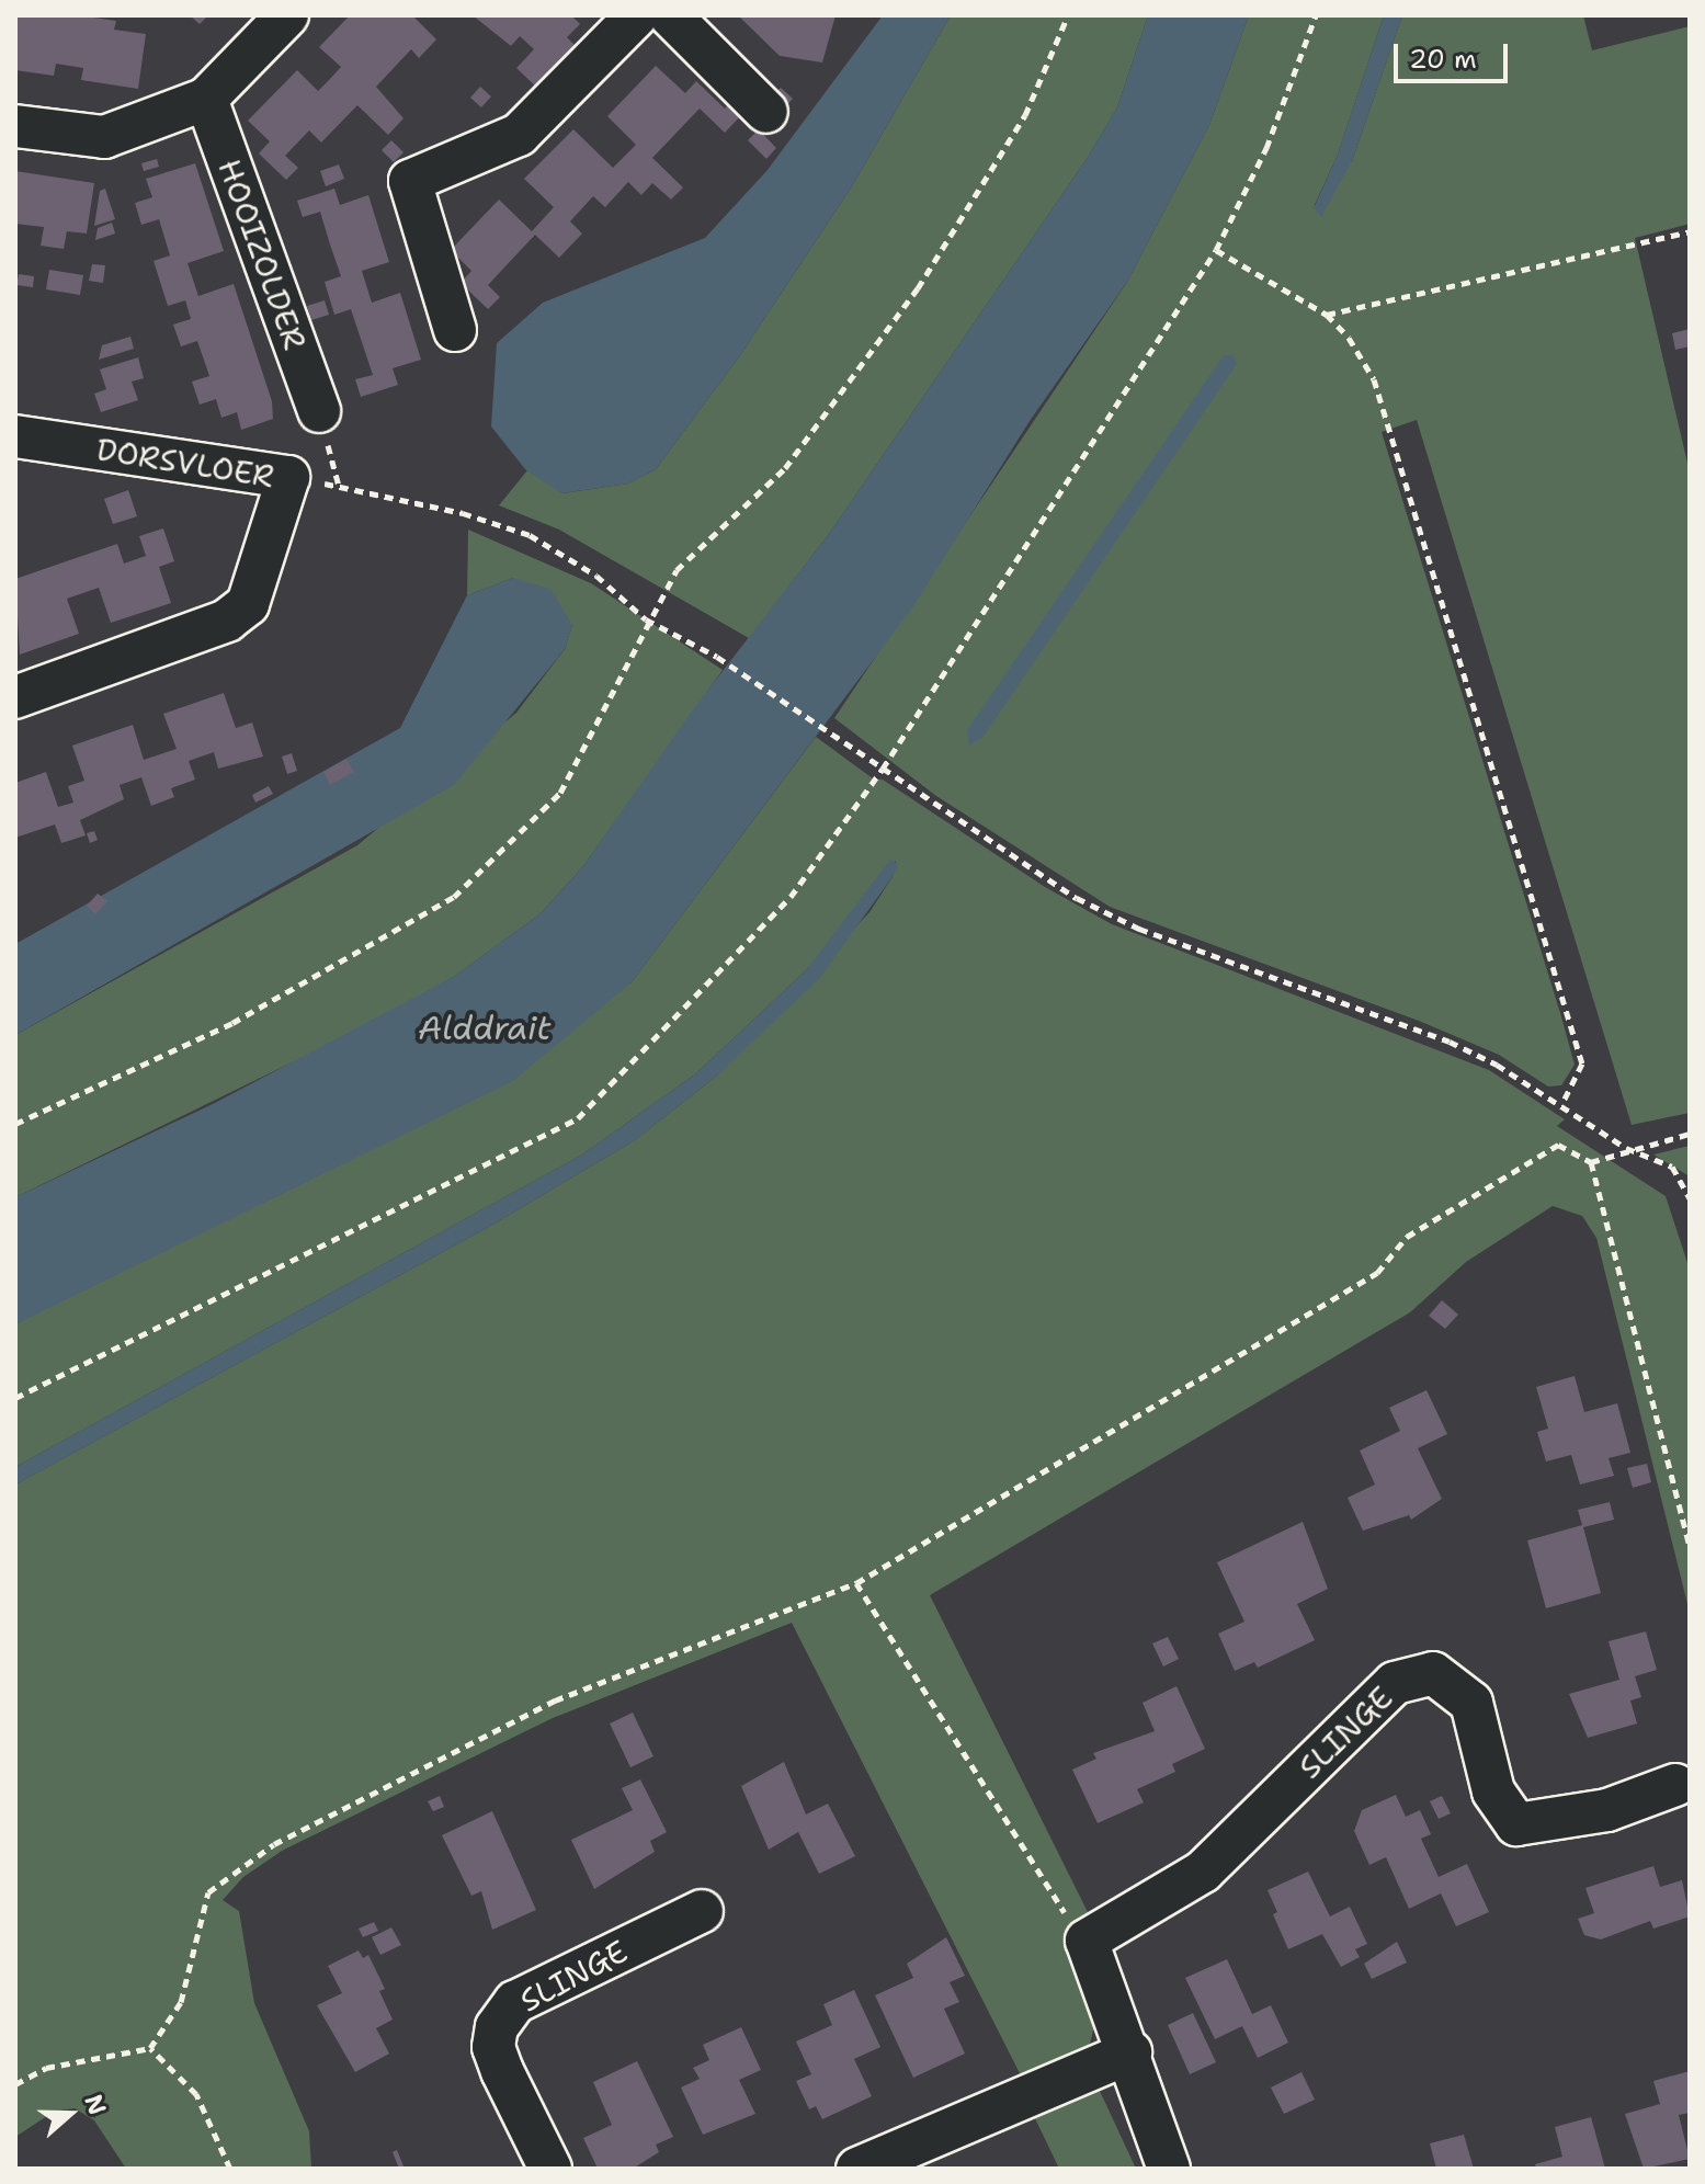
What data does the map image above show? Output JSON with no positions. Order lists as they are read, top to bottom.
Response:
{
  "streets": {
    "street": ["HOOIZOLDER", "DORSVLOER", "SLINGE"]
  },
  "water": ["Alddrait"],
  "scale_bar": "20 m",
  "north": "right"
}
